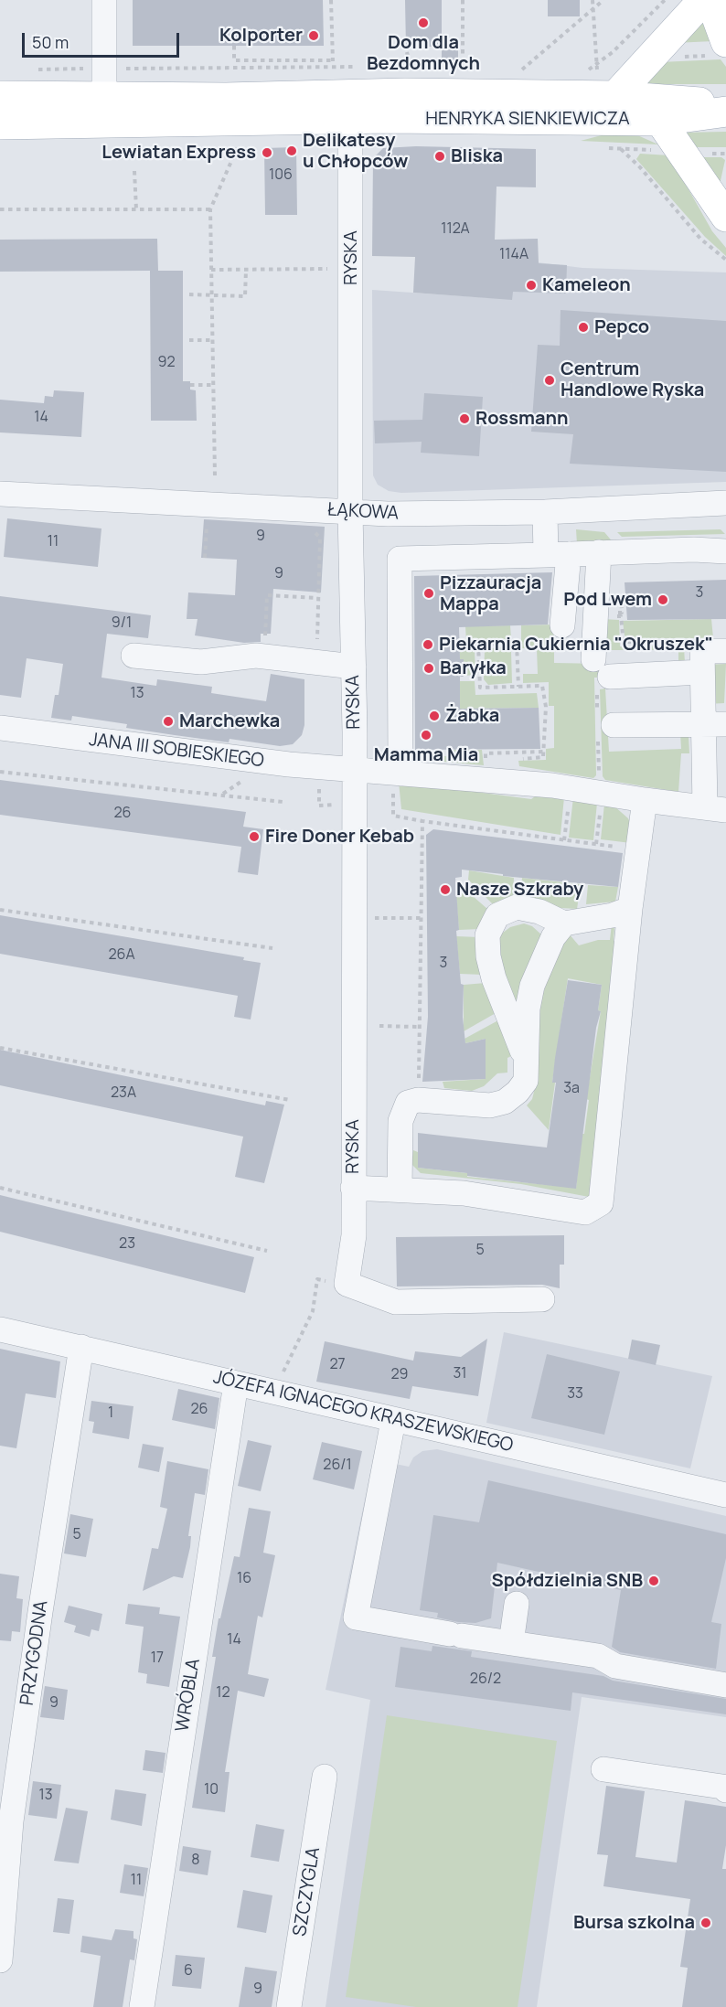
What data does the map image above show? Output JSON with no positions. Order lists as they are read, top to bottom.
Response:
{
  "streets": {
    "main road": ["HENRYKA SIENKIEWICZA"],
    "street": [
      "RYSKA",
      "ŁĄKOWA",
      "JANA III SOBIESKIEGO",
      "JÓZEFA IGNACEGO KRASZEWSKIEGO",
      "PRZYGODNA",
      "WRÓBLA",
      "SZCZYGLA"
    ]
  },
  "crossings": [
    ["HENRYKA SIENKIEWICZA", "RYSKA"],
    ["RYSKA", "ŁĄKOWA"],
    ["RYSKA", "JANA III SOBIESKIEGO"],
    ["JÓZEFA IGNACEGO KRASZEWSKIEGO", "PRZYGODNA"],
    ["JÓZEFA IGNACEGO KRASZEWSKIEGO", "WRÓBLA"]
  ],
  "places": [
    "Dom dla Bezdomnych",
    "Kolporter",
    "Delikatesy u Chłopców",
    "Lewiatan Express",
    "Bliska",
    "Kameleon",
    "Pepco",
    "Centrum Handlowe Ryska",
    "Rossmann",
    "Pizzauracja Mappa",
    "Pod Lwem",
    "Piekarnia Cukiernia \"Okruszek\"",
    "Baryłka",
    "Żabka",
    "Marchewka",
    "Mamma Mia",
    "Fire Doner Kebab",
    "Nasze Szkraby",
    "Spółdzielnia SNB",
    "Bursa szkolna"
  ],
  "house_numbers": [
    "106",
    "112A",
    "114A",
    "92",
    "14",
    "9",
    "11",
    "9",
    "3",
    "9/1",
    "13",
    "26",
    "26A",
    "3",
    "3a",
    "23A",
    "23",
    "5",
    "27",
    "31",
    "29",
    "33",
    "26",
    "1",
    "26/1",
    "5",
    "16",
    "14",
    "17",
    "26/2",
    "12",
    "9",
    "10",
    "13",
    "8",
    "11",
    "6",
    "9"
  ],
  "scale_bar": "50 m"
}
